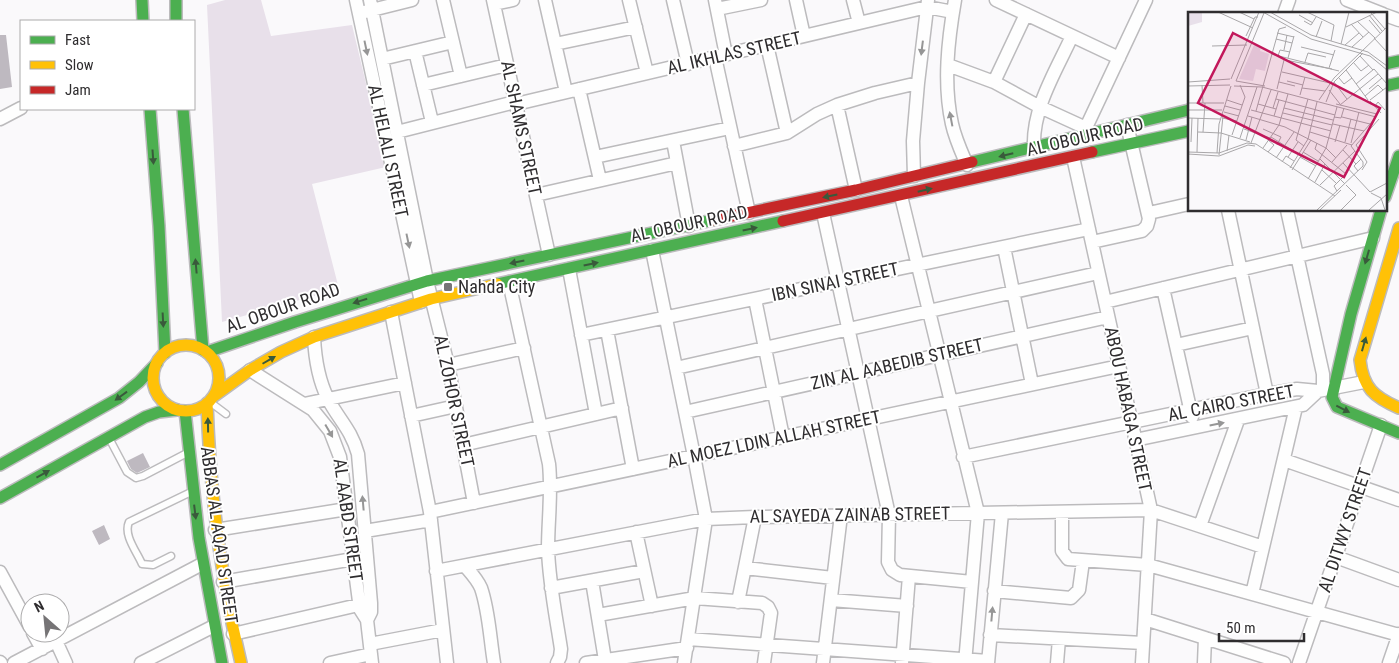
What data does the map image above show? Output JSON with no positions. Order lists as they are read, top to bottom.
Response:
{
  "streets": {
    "street": [
      "AL IKHLAS STREET",
      "AL SHAMS STREET",
      "AL OBOUR ROAD",
      "AL HELALI STREET",
      "IBN SINAI STREET",
      "ZIN AL AABEDIB STREET",
      "AL ZOHOR STREET",
      "AL CAIRO STREET",
      "ABOU HABAGA STREET",
      "AL MOEZ LDIN ALLAH STREET",
      "AL SAYEDA ZAINAB STREET",
      "AL AABD STREET",
      "AL DITWY STREET",
      "ABBAS AL AQAD STREET"
    ]
  },
  "crossings": [
    ["AL IKHLAS STREET", "AL SHAMS STREET"],
    ["AL IKHLAS STREET", "AL HELALI STREET"],
    ["AL SHAMS STREET", "AL OBOUR ROAD"],
    ["AL OBOUR ROAD", "AL HELALI STREET"],
    ["AL OBOUR ROAD", "AL ZOHOR STREET"],
    ["AL OBOUR ROAD", "ABOU HABAGA STREET"],
    ["AL OBOUR ROAD", "AL AABD STREET"],
    ["AL OBOUR ROAD", "ABBAS AL AQAD STREET"],
    ["AL HELALI STREET", "AL ZOHOR STREET"],
    ["IBN SINAI STREET", "ABOU HABAGA STREET"],
    ["ZIN AL AABEDIB STREET", "ABOU HABAGA STREET"],
    ["AL ZOHOR STREET", "AL MOEZ LDIN ALLAH STREET"],
    ["AL CAIRO STREET", "ABOU HABAGA STREET"],
    ["ABOU HABAGA STREET", "AL MOEZ LDIN ALLAH STREET"],
    ["ABOU HABAGA STREET", "AL SAYEDA ZAINAB STREET"],
    ["AL MOEZ LDIN ALLAH STREET", "AL AABD STREET"]
  ],
  "places": {
    "transit": ["Nahda City"]
  },
  "legend": ["Fast", "Slow", "Jam"],
  "scale_bar": "50 m",
  "north": "top left"
}
